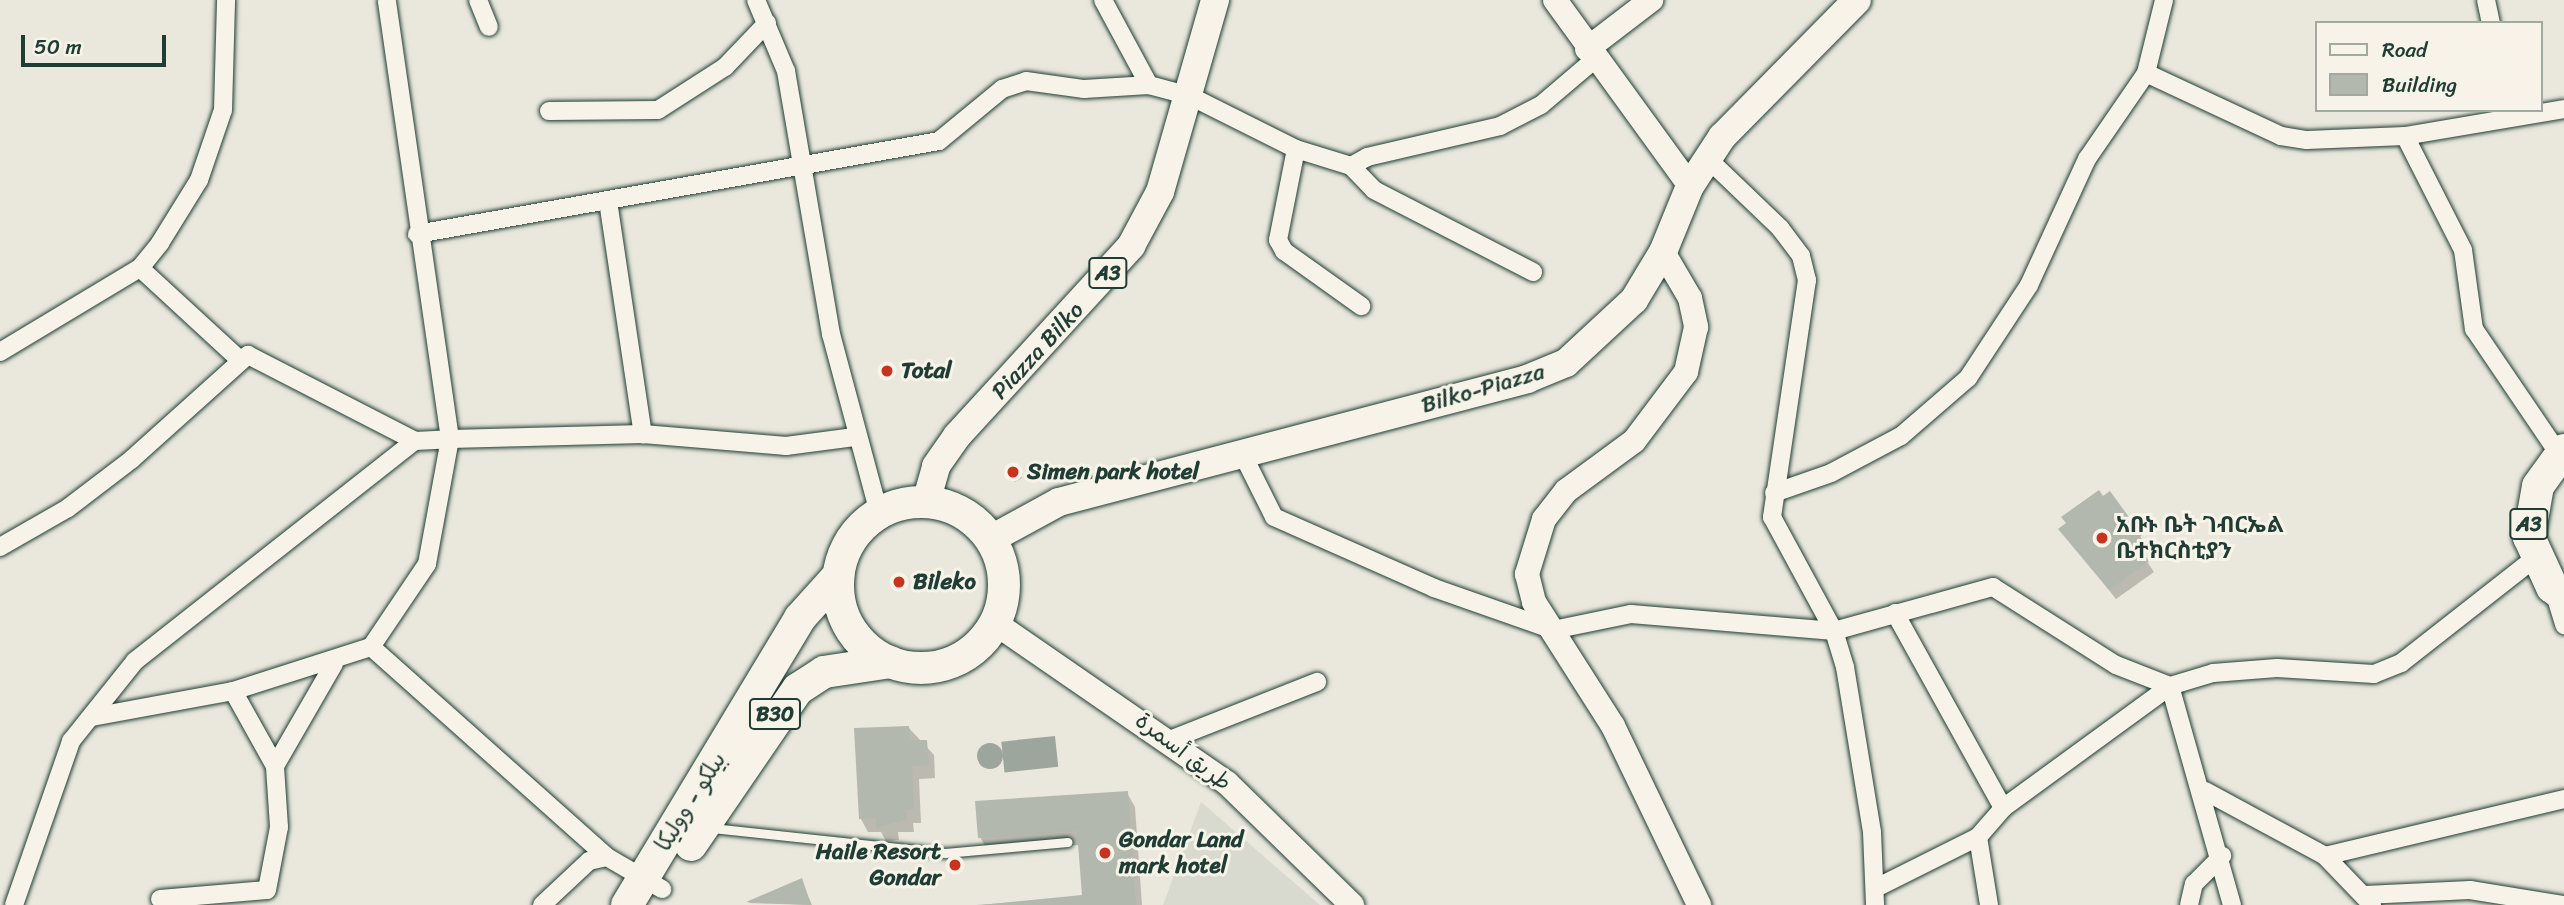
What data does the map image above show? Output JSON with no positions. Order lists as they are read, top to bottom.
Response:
{
  "streets": {
    "highway": ["A3", "B30", "بيلكو - ووليكا"],
    "main road": ["Piazza Bilko", "Bilko-Piazza"],
    "street": ["طريق أسمرة"]
  },
  "crossings": [
    ["Piazza Bilko", "Bilko-Piazza"],
    ["Piazza Bilko", "B30"],
    ["Piazza Bilko", "طريق أسمرة"],
    ["Piazza Bilko", "بيلكو - ووليكا"],
    ["Bilko-Piazza", "B30"],
    ["Bilko-Piazza", "طريق أسمرة"],
    ["Bilko-Piazza", "بيلكو - ووليكا"],
    ["B30", "طريق أسمرة"],
    ["B30", "بيلكو - ووليكا"],
    ["طريق أسمرة", "بيلكو - ووليكا"]
  ],
  "places": [
    "Total",
    "Simen park hotel",
    "አቡኑ ቤት ገብርኤል ቤተክርስቲያን",
    "Bileko",
    "Gondar Land mark hotel",
    "Haile Resort Gondar"
  ],
  "legend": ["Road", "Building"],
  "scale_bar": "50 m"
}
